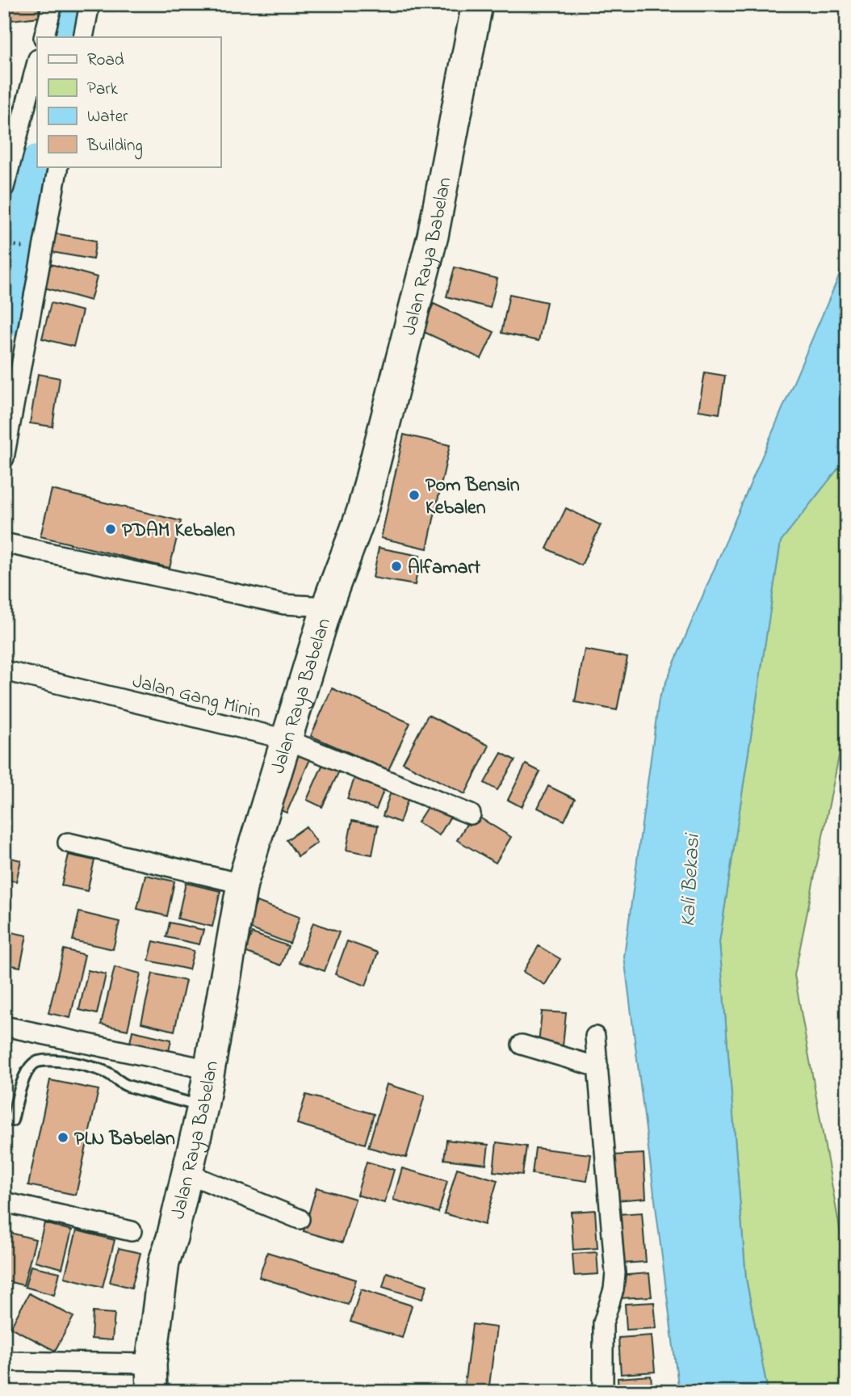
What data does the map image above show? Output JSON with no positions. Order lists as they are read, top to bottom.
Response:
{
  "streets": {
    "main road": ["Jalan Raya Babelan"],
    "street": ["Jalan Gang Minin"]
  },
  "crossings": [
    ["Jalan Raya Babelan", "Jalan Gang Minin"]
  ],
  "water": ["Kali Bekasi"],
  "places": [
    "Pom Bensin Kebalen",
    "PDAM Kebalen",
    "Alfamart",
    "PLN Babelan"
  ],
  "legend": [
    "Road",
    "Park",
    "Water",
    "Building"
  ]
}
